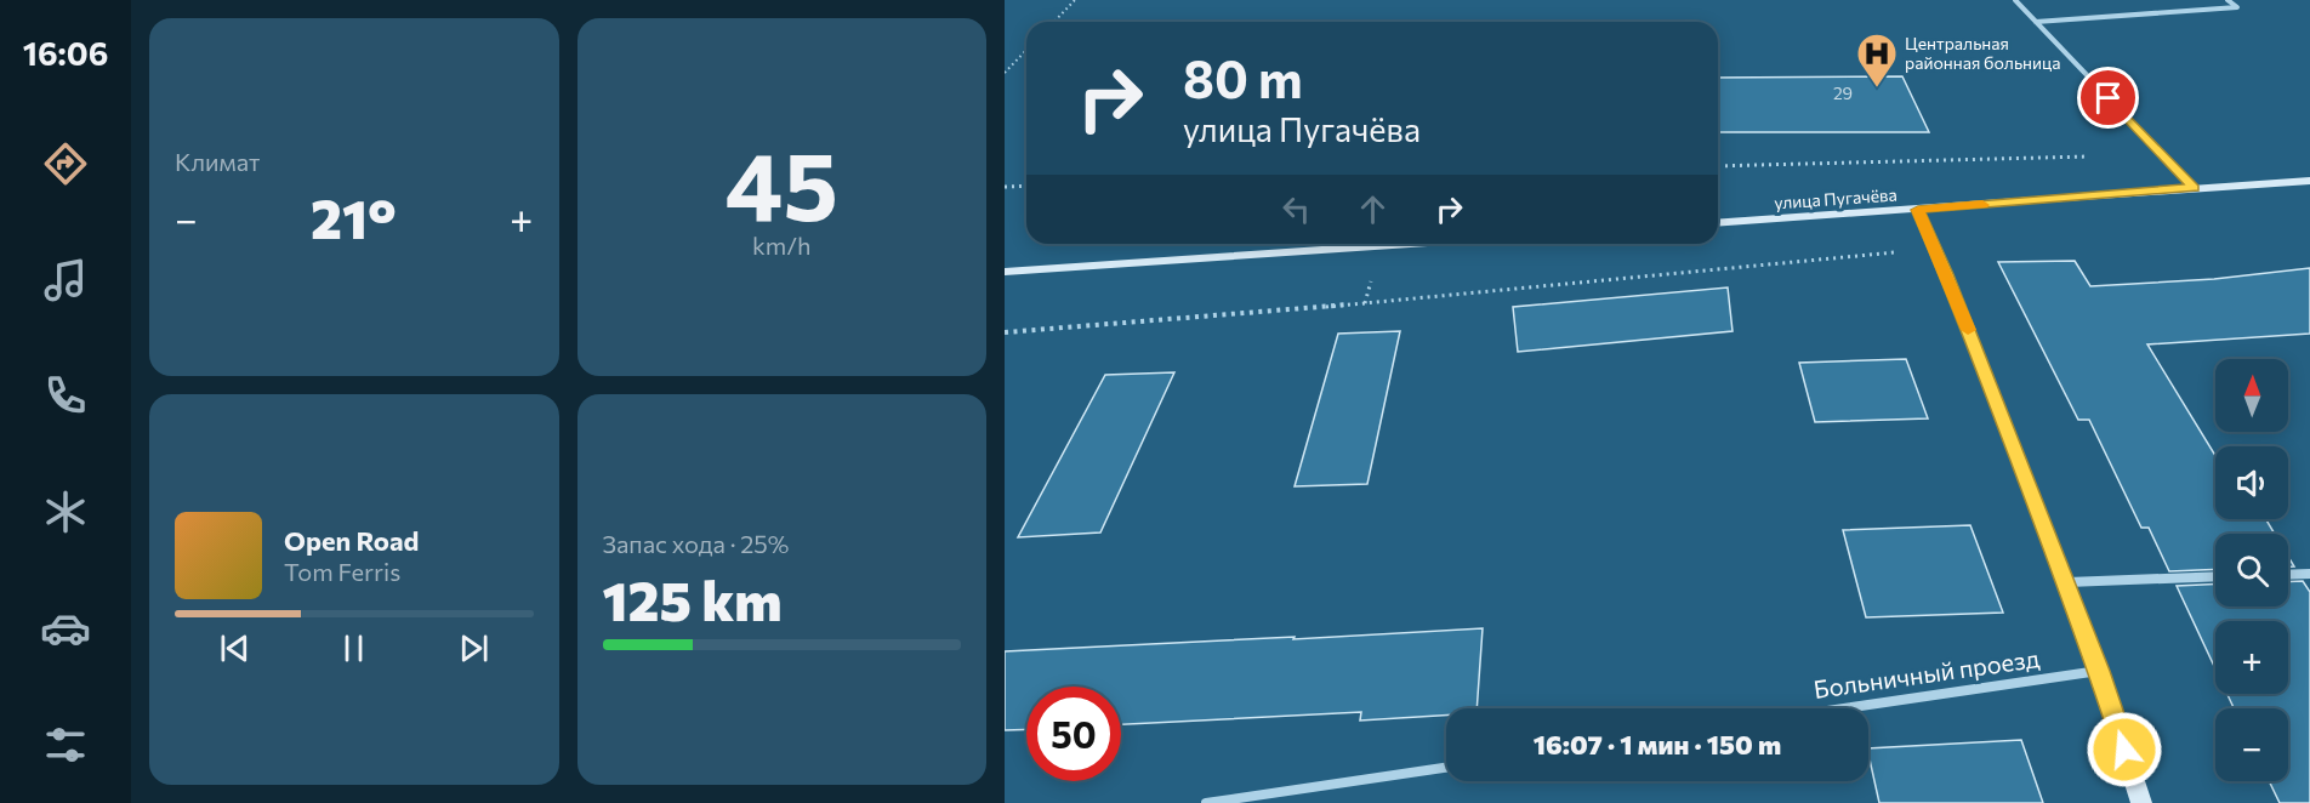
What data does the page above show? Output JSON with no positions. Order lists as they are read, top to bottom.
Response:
{
  "streets": {
    "main road": ["улица Пугачёва"],
    "street": ["Больничный проезд"]
  },
  "places": {
    "hospital": ["Центральная районная больница"]
  },
  "house_numbers": ["29"],
  "north": "top",
  "page": {
    "tabs": "16:06",
    "tile": [
      "Климат",
      ["45", "km/h"],
      ["Запас хода · 25%", "125 km"]
    ],
    "turn": ["80 m", "улица Пугачёва"],
    "heat": ["−", "21°", "+"],
    "map_buttons": ["+", "−"],
    "song": ["Open Road", "Tom Ferris"],
    "limit": "50",
    "trip": "16:07 · 1 мин · 150 m"
  }
}
